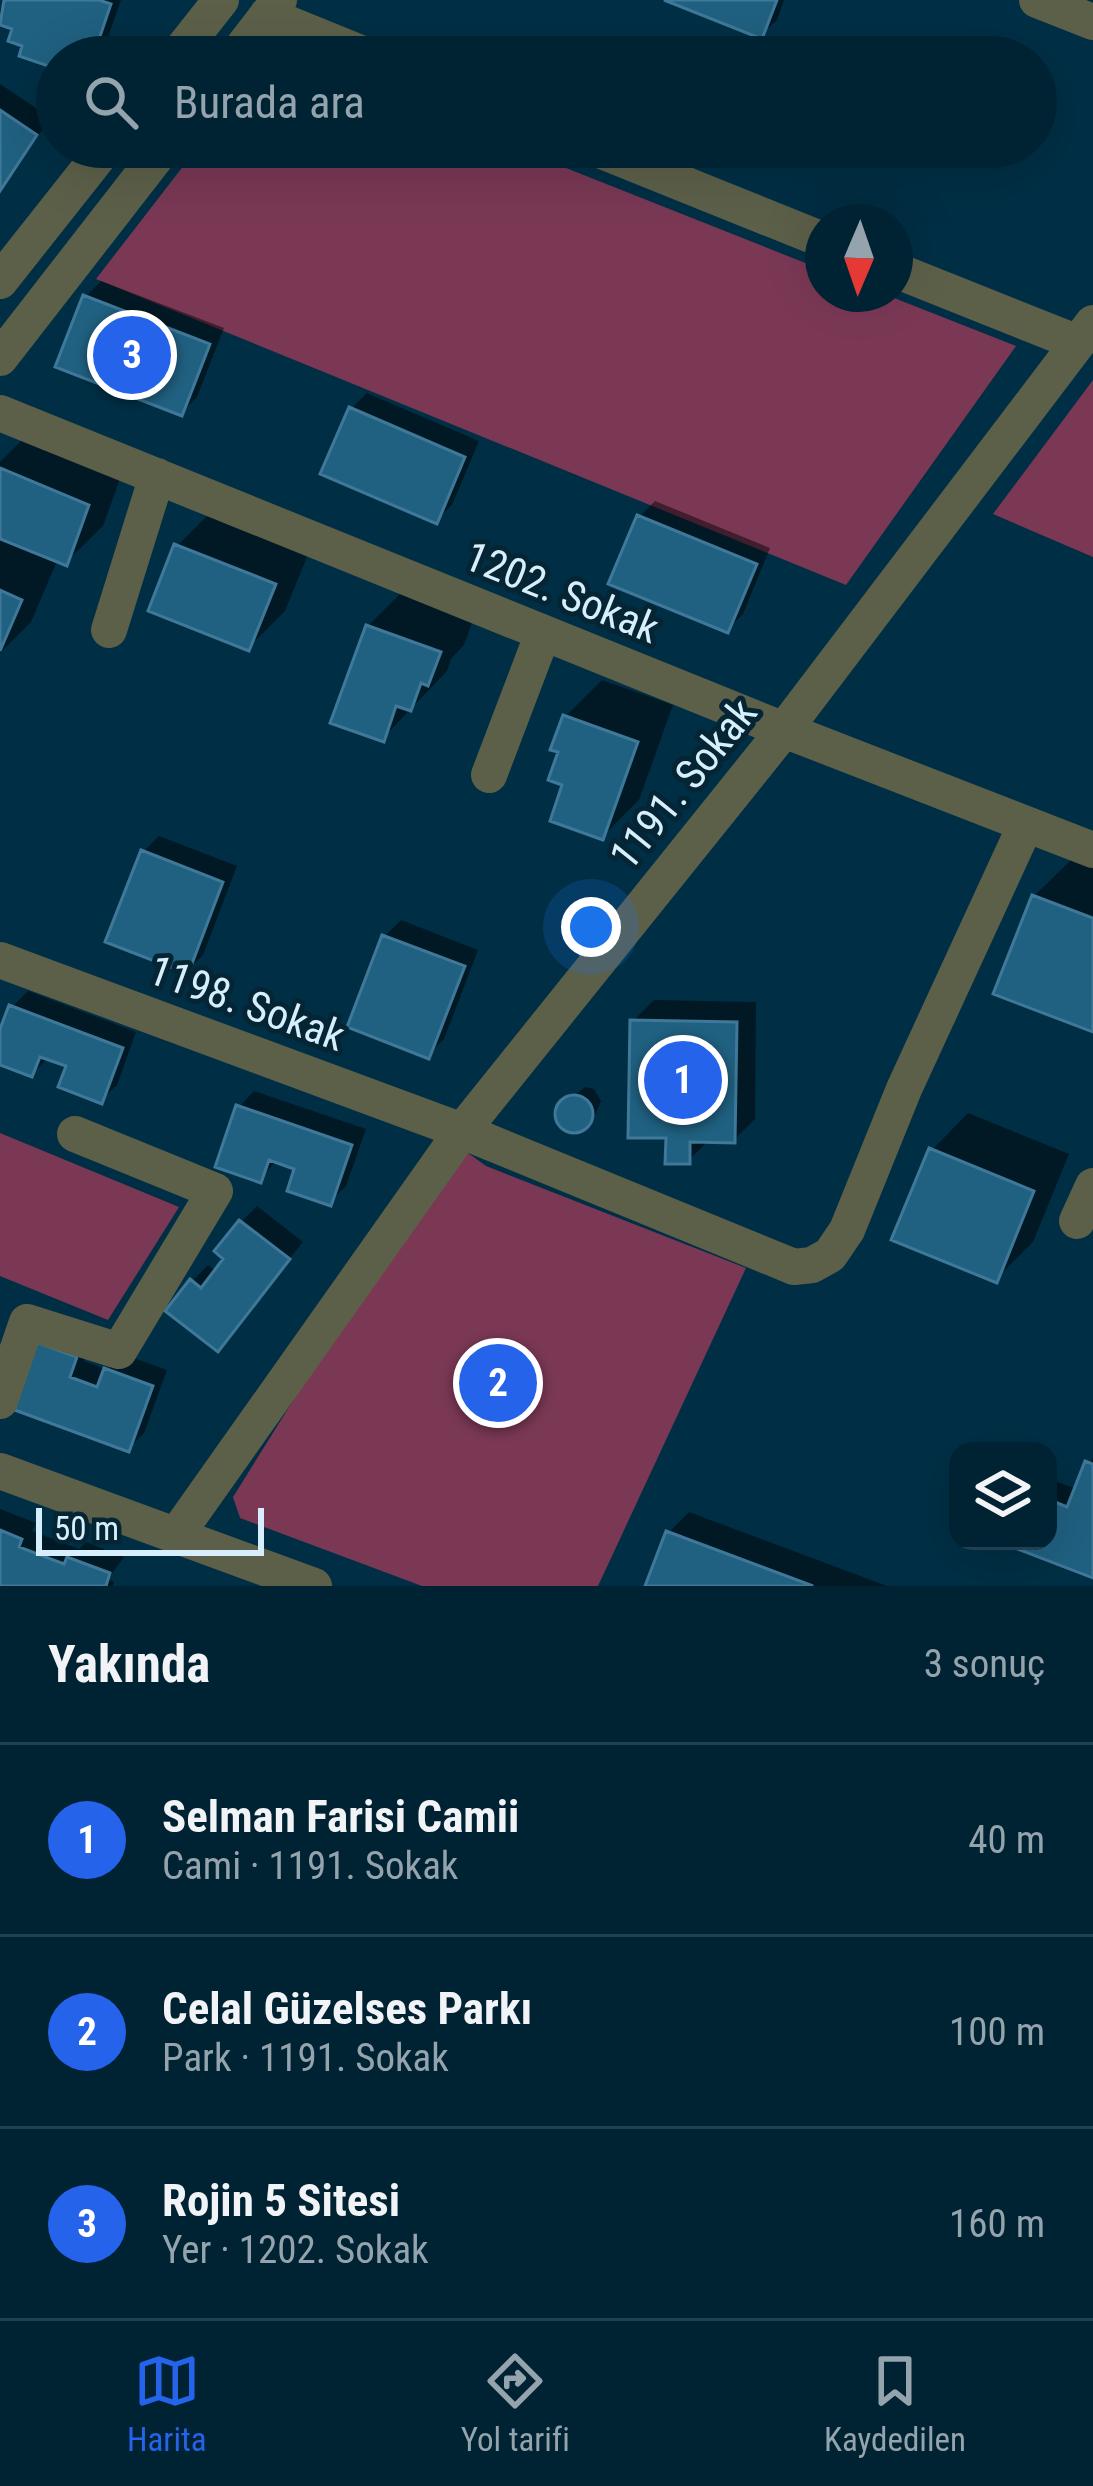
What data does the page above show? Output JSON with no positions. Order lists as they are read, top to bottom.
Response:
{
  "streets": {
    "street": ["1202. Sokak", "1191. Sokak", "1198. Sokak"]
  },
  "crossings": [
    ["1202. Sokak", "1191. Sokak"],
    ["1202. Sokak", "1198. Sokak"],
    ["1191. Sokak", "1198. Sokak"]
  ],
  "scale_bar": "50 m",
  "north": "bottom",
  "page": {
    "search": "Burada ara",
    "pins": ["3", "1", "2"],
    "scale": "50 m",
    "heading": ["Yakında", "3 sonuç"],
    "list": [
      {
        "mark": "1",
        "name": "Selman Farisi Camii",
        "note": "Cami · 1191. Sokak",
        "value": "40 m"
      },
      {
        "mark": "2",
        "name": "Celal Güzelses Parkı",
        "note": "Park · 1191. Sokak",
        "value": "100 m"
      },
      {
        "mark": "3",
        "name": "Rojin 5 Sitesi",
        "note": "Yer · 1202. Sokak",
        "value": "160 m"
      }
    ],
    "nav": ["Harita", "Yol tarifi", "Kaydedilen"]
  }
}
